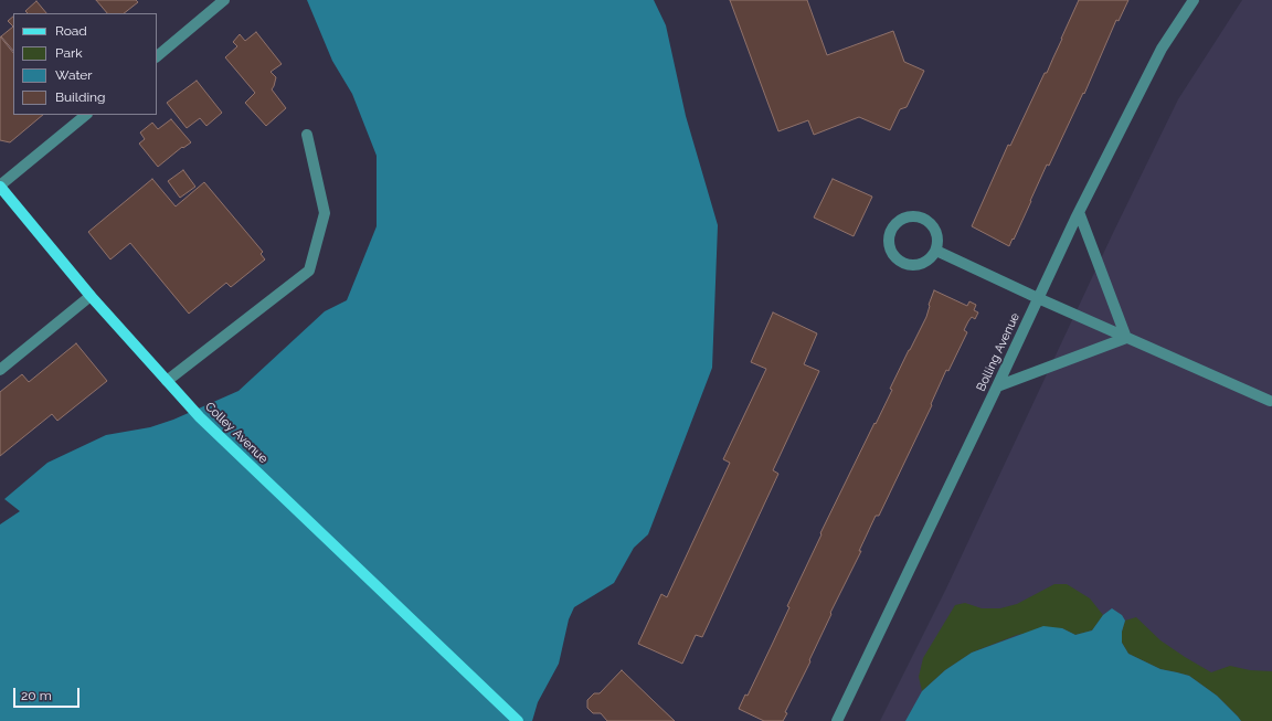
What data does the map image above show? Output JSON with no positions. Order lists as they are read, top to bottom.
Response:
{
  "streets": {
    "main road": ["Colley Avenue"],
    "street": ["Bolling Avenue"]
  },
  "legend": [
    "Road",
    "Park",
    "Water",
    "Building"
  ],
  "scale_bar": "20 m"
}
